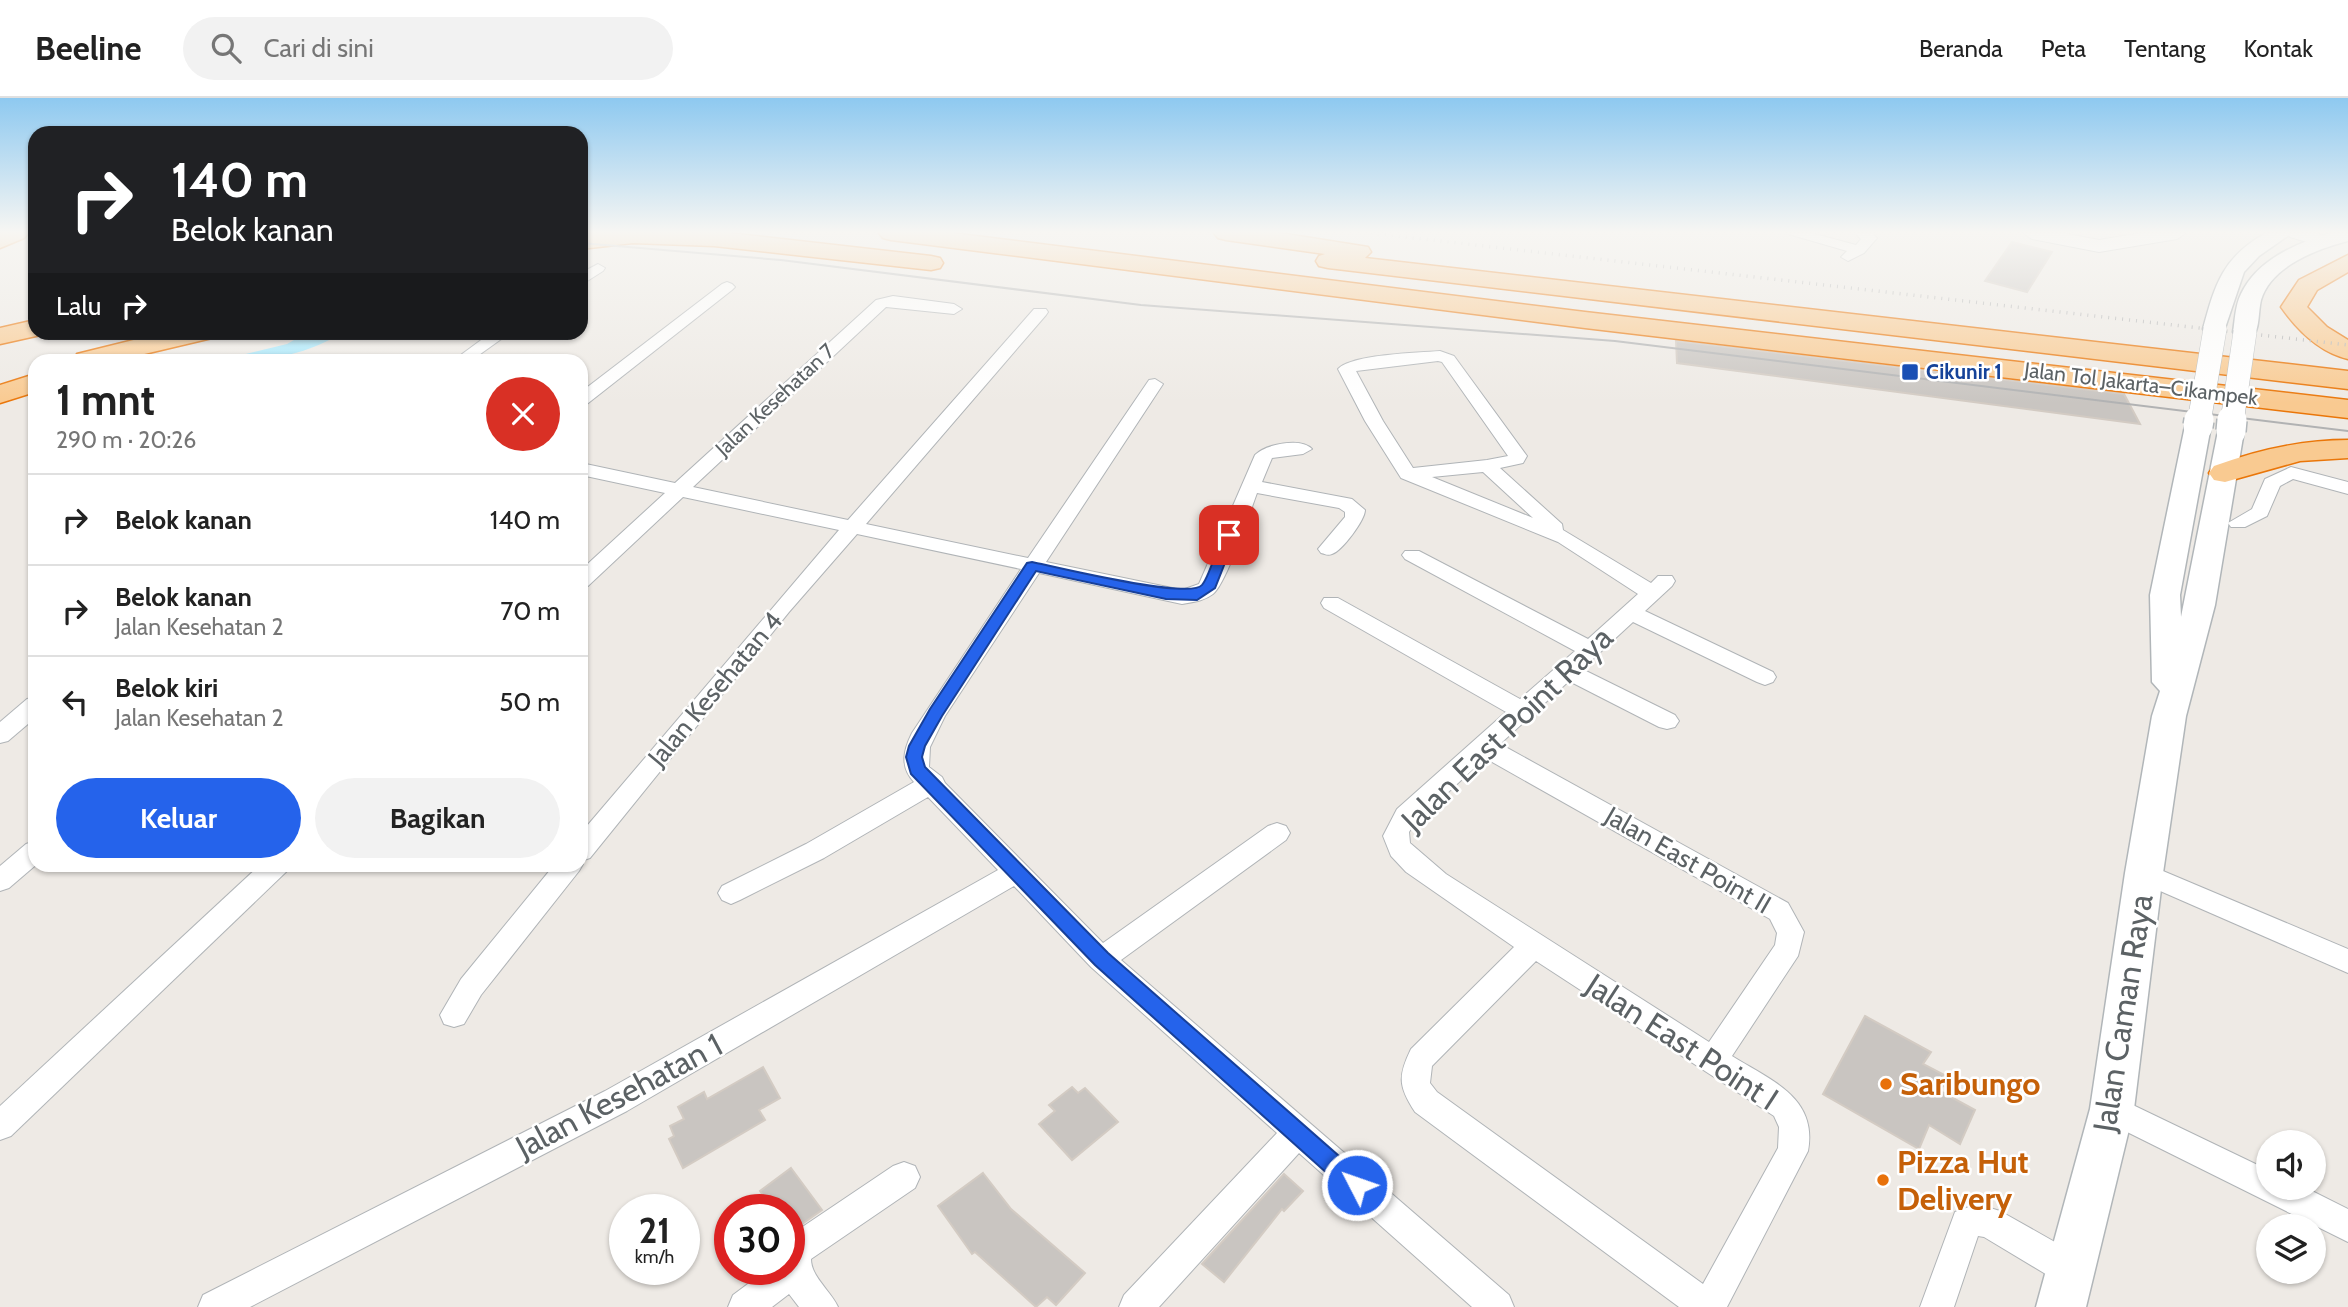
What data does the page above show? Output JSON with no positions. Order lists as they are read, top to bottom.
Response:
{
  "streets": {
    "highway": ["Jalan Tol Jakarta–Cikampek"],
    "main road": ["Jalan Caman Raya"],
    "street": [
      "Jalan Kesehatan 7",
      "Jalan Kesehatan 4",
      "Jalan East Point Raya",
      "Jalan East Point II",
      "Jalan East Point I",
      "Jalan Kesehatan 1"
    ]
  },
  "crossings": [
    ["Jalan East Point Raya", "Jalan East Point II"],
    ["Jalan East Point Raya", "Jalan East Point I"],
    ["Jalan East Point II", "Jalan East Point I"]
  ],
  "places": {
    "transit": ["Cikunir 1"],
    "other": ["Saribungo", "Pizza Hut Delivery"]
  },
  "page": {
    "header": "Beeline",
    "search": "Cari di sini",
    "nav": [
      "Beranda",
      "Peta",
      "Tentang",
      "Kontak"
    ],
    "turn": ["140 m", "Belok kanan"],
    "then": "Lalu",
    "heading": ["1 mnt", "290 m · 20:26"],
    "list": [
      {
        "name": "Belok kanan",
        "value": "140 m"
      },
      {
        "name": "Belok kanan",
        "note": "Jalan Kesehatan 2",
        "value": "70 m"
      },
      {
        "name": "Belok kiri",
        "note": "Jalan Kesehatan 2",
        "value": "50 m"
      }
    ],
    "buttons": ["Keluar", "Bagikan"],
    "speed": "21 km/h",
    "limit": "30"
  }
}
